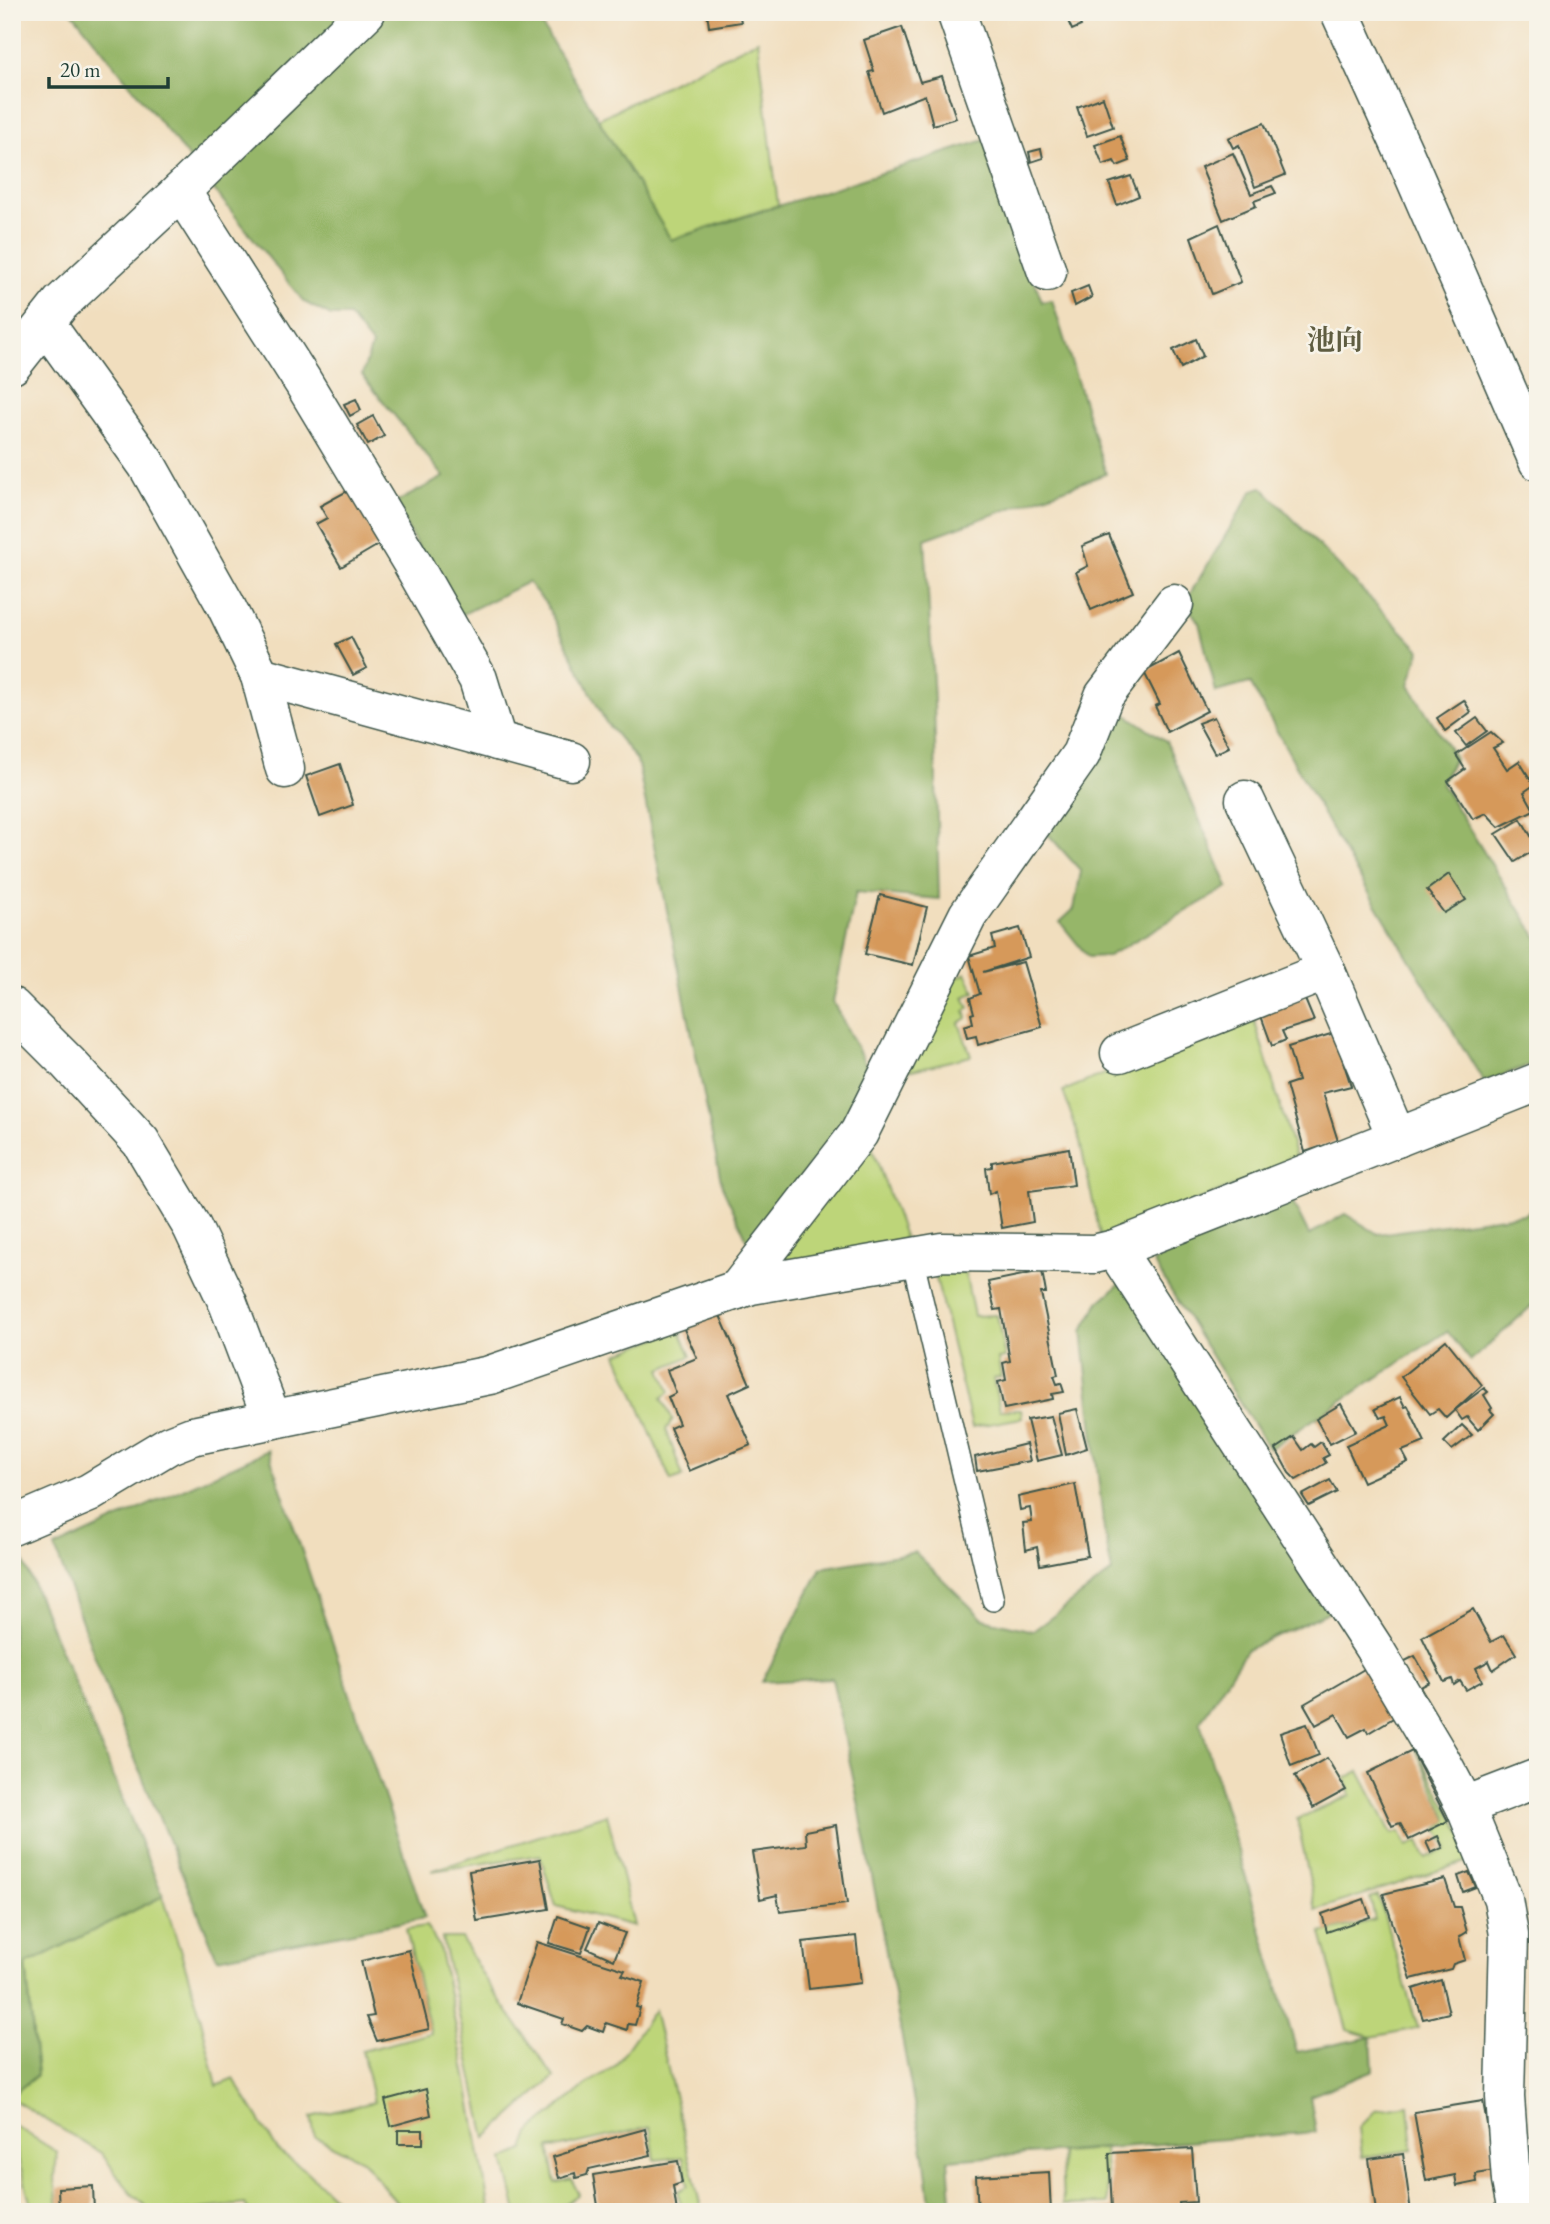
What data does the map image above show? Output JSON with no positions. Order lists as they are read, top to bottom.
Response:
{
  "districts": ["池向"],
  "scale_bar": "20 m"
}
